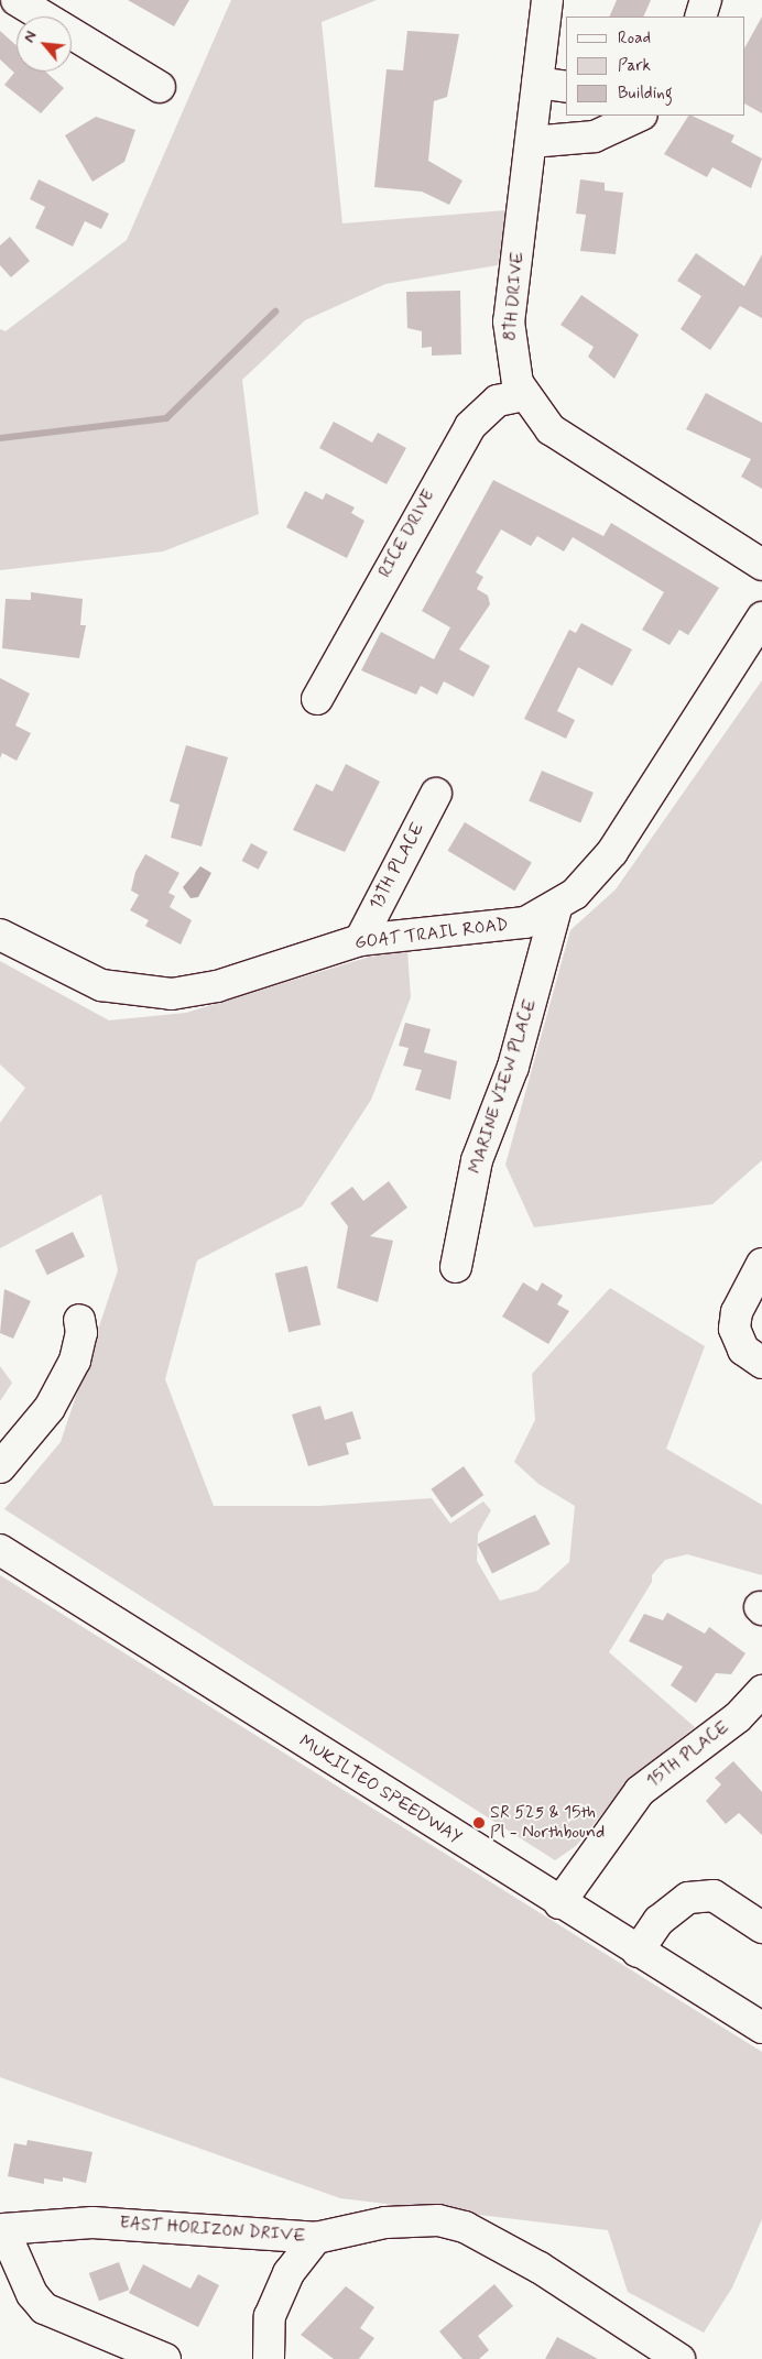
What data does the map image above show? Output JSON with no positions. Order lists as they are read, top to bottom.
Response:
{
  "streets": {
    "street": [
      "8TH DRIVE",
      "RICE DRIVE",
      "13TH PLACE",
      "GOAT TRAIL ROAD",
      "MARINE VIEW PLACE",
      "15TH PLACE",
      "MUKILTEO SPEEDWAY",
      "EAST HORIZON DRIVE"
    ]
  },
  "crossings": [
    ["8TH DRIVE", "RICE DRIVE"],
    ["13TH PLACE", "GOAT TRAIL ROAD"],
    ["GOAT TRAIL ROAD", "MARINE VIEW PLACE"],
    ["15TH PLACE", "MUKILTEO SPEEDWAY"]
  ],
  "places": ["SR 525 & 15th Pl - Northbound"],
  "legend": ["Road", "Park", "Building"],
  "north": "top left"
}
